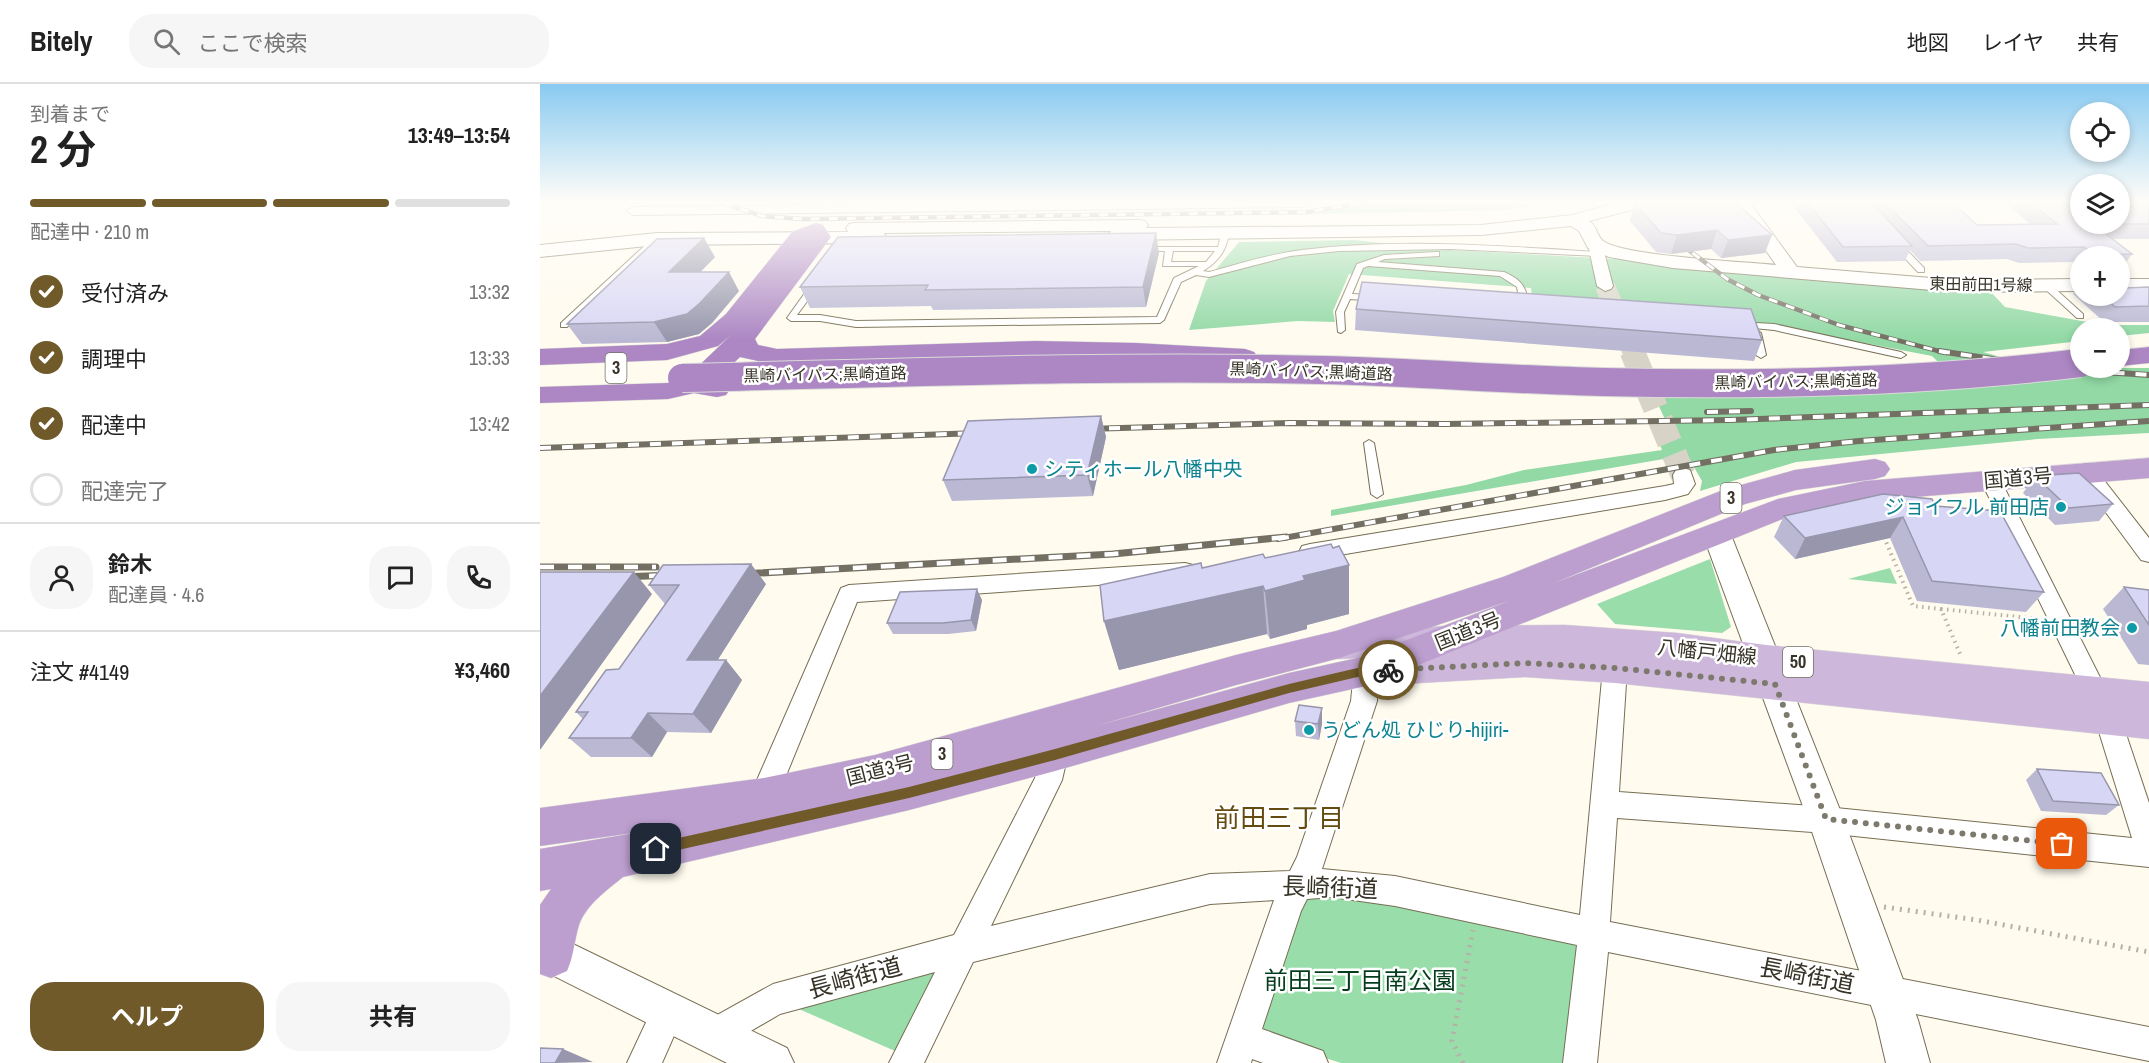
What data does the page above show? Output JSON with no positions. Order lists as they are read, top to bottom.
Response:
{
  "streets": {
    "highway": ["3", "黒崎バイパス;黒崎道路", "国道3号"],
    "main road": ["八幡戸畑線", "50"],
    "street": ["東田前田1号線", "長崎街道"]
  },
  "crossings": [
    ["国道3号", "八幡戸畑線"]
  ],
  "districts": ["前田三丁目"],
  "parks": ["前田三丁目南公園"],
  "places": [
    "シティホール八幡中央",
    "ジョイフル 前田店",
    "八幡前田教会",
    "うどん処 ひじり-hijiri-"
  ],
  "page": {
    "header": "Bitely",
    "search": "ここで検索",
    "nav": ["地図", "レイヤ", "共有"],
    "heading": ["2 分", "到着まで", "13:49–13:54"],
    "panel": [
      "鈴木",
      "配達員 · 4.6",
      "注文 #4149",
      "¥3,460"
    ],
    "map_buttons": ["+", "−"],
    "bar": "配達中 · 210 m",
    "list": [
      ["受付済み", "13:32"],
      ["調理中", "13:33"],
      ["配達中", "13:42"],
      "配達完了"
    ],
    "buttons": ["ヘルプ", "共有"]
  }
}
